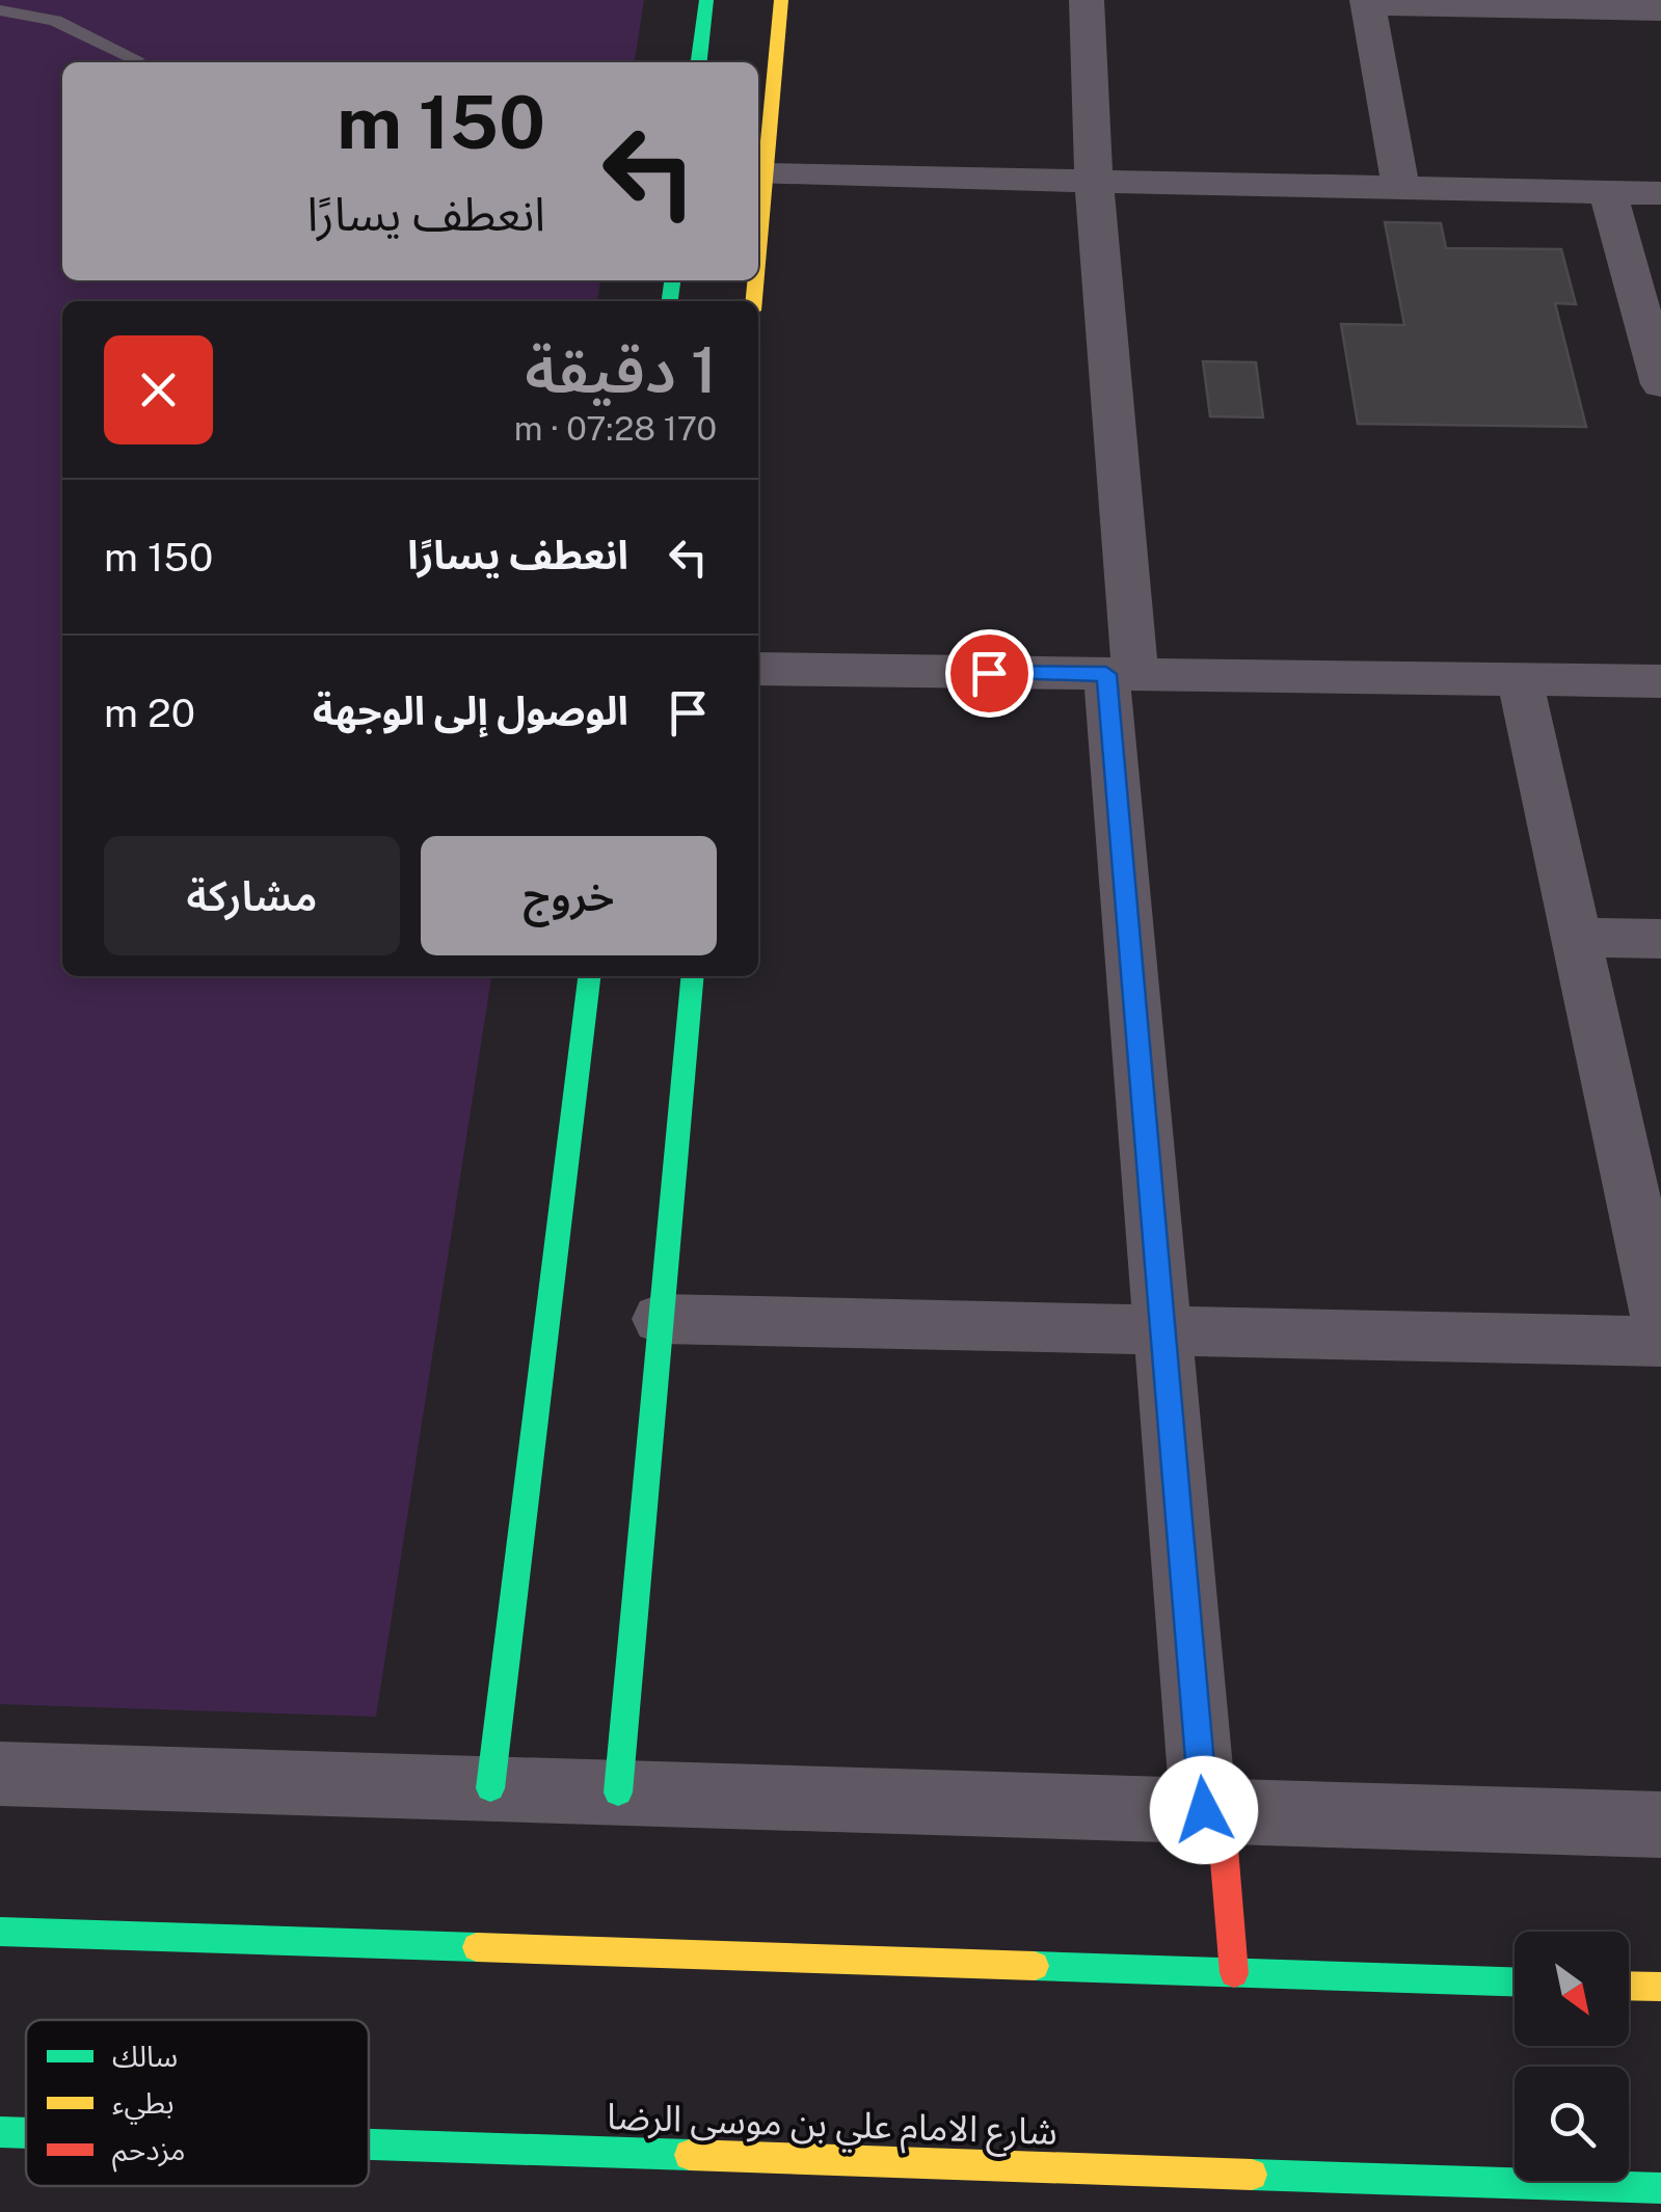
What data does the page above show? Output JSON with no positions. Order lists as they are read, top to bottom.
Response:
{
  "streets": {
    "street": ["شارع الامام علي بن موسى الرضا"]
  },
  "legend": ["سالك", "بطيء", "مزدحم"],
  "north": "bottom right",
  "page": {
    "turn": ["150 m", "انعطف يسارًا"],
    "heading": ["1 دقيقة", "170 m · 07:28"],
    "list": [
      {
        "name": "انعطف يسارًا",
        "value": "150 m"
      },
      {
        "name": "الوصول إلى الوجهة",
        "value": "20 m"
      }
    ],
    "buttons": ["خروج", "مشاركة"]
  }
}
